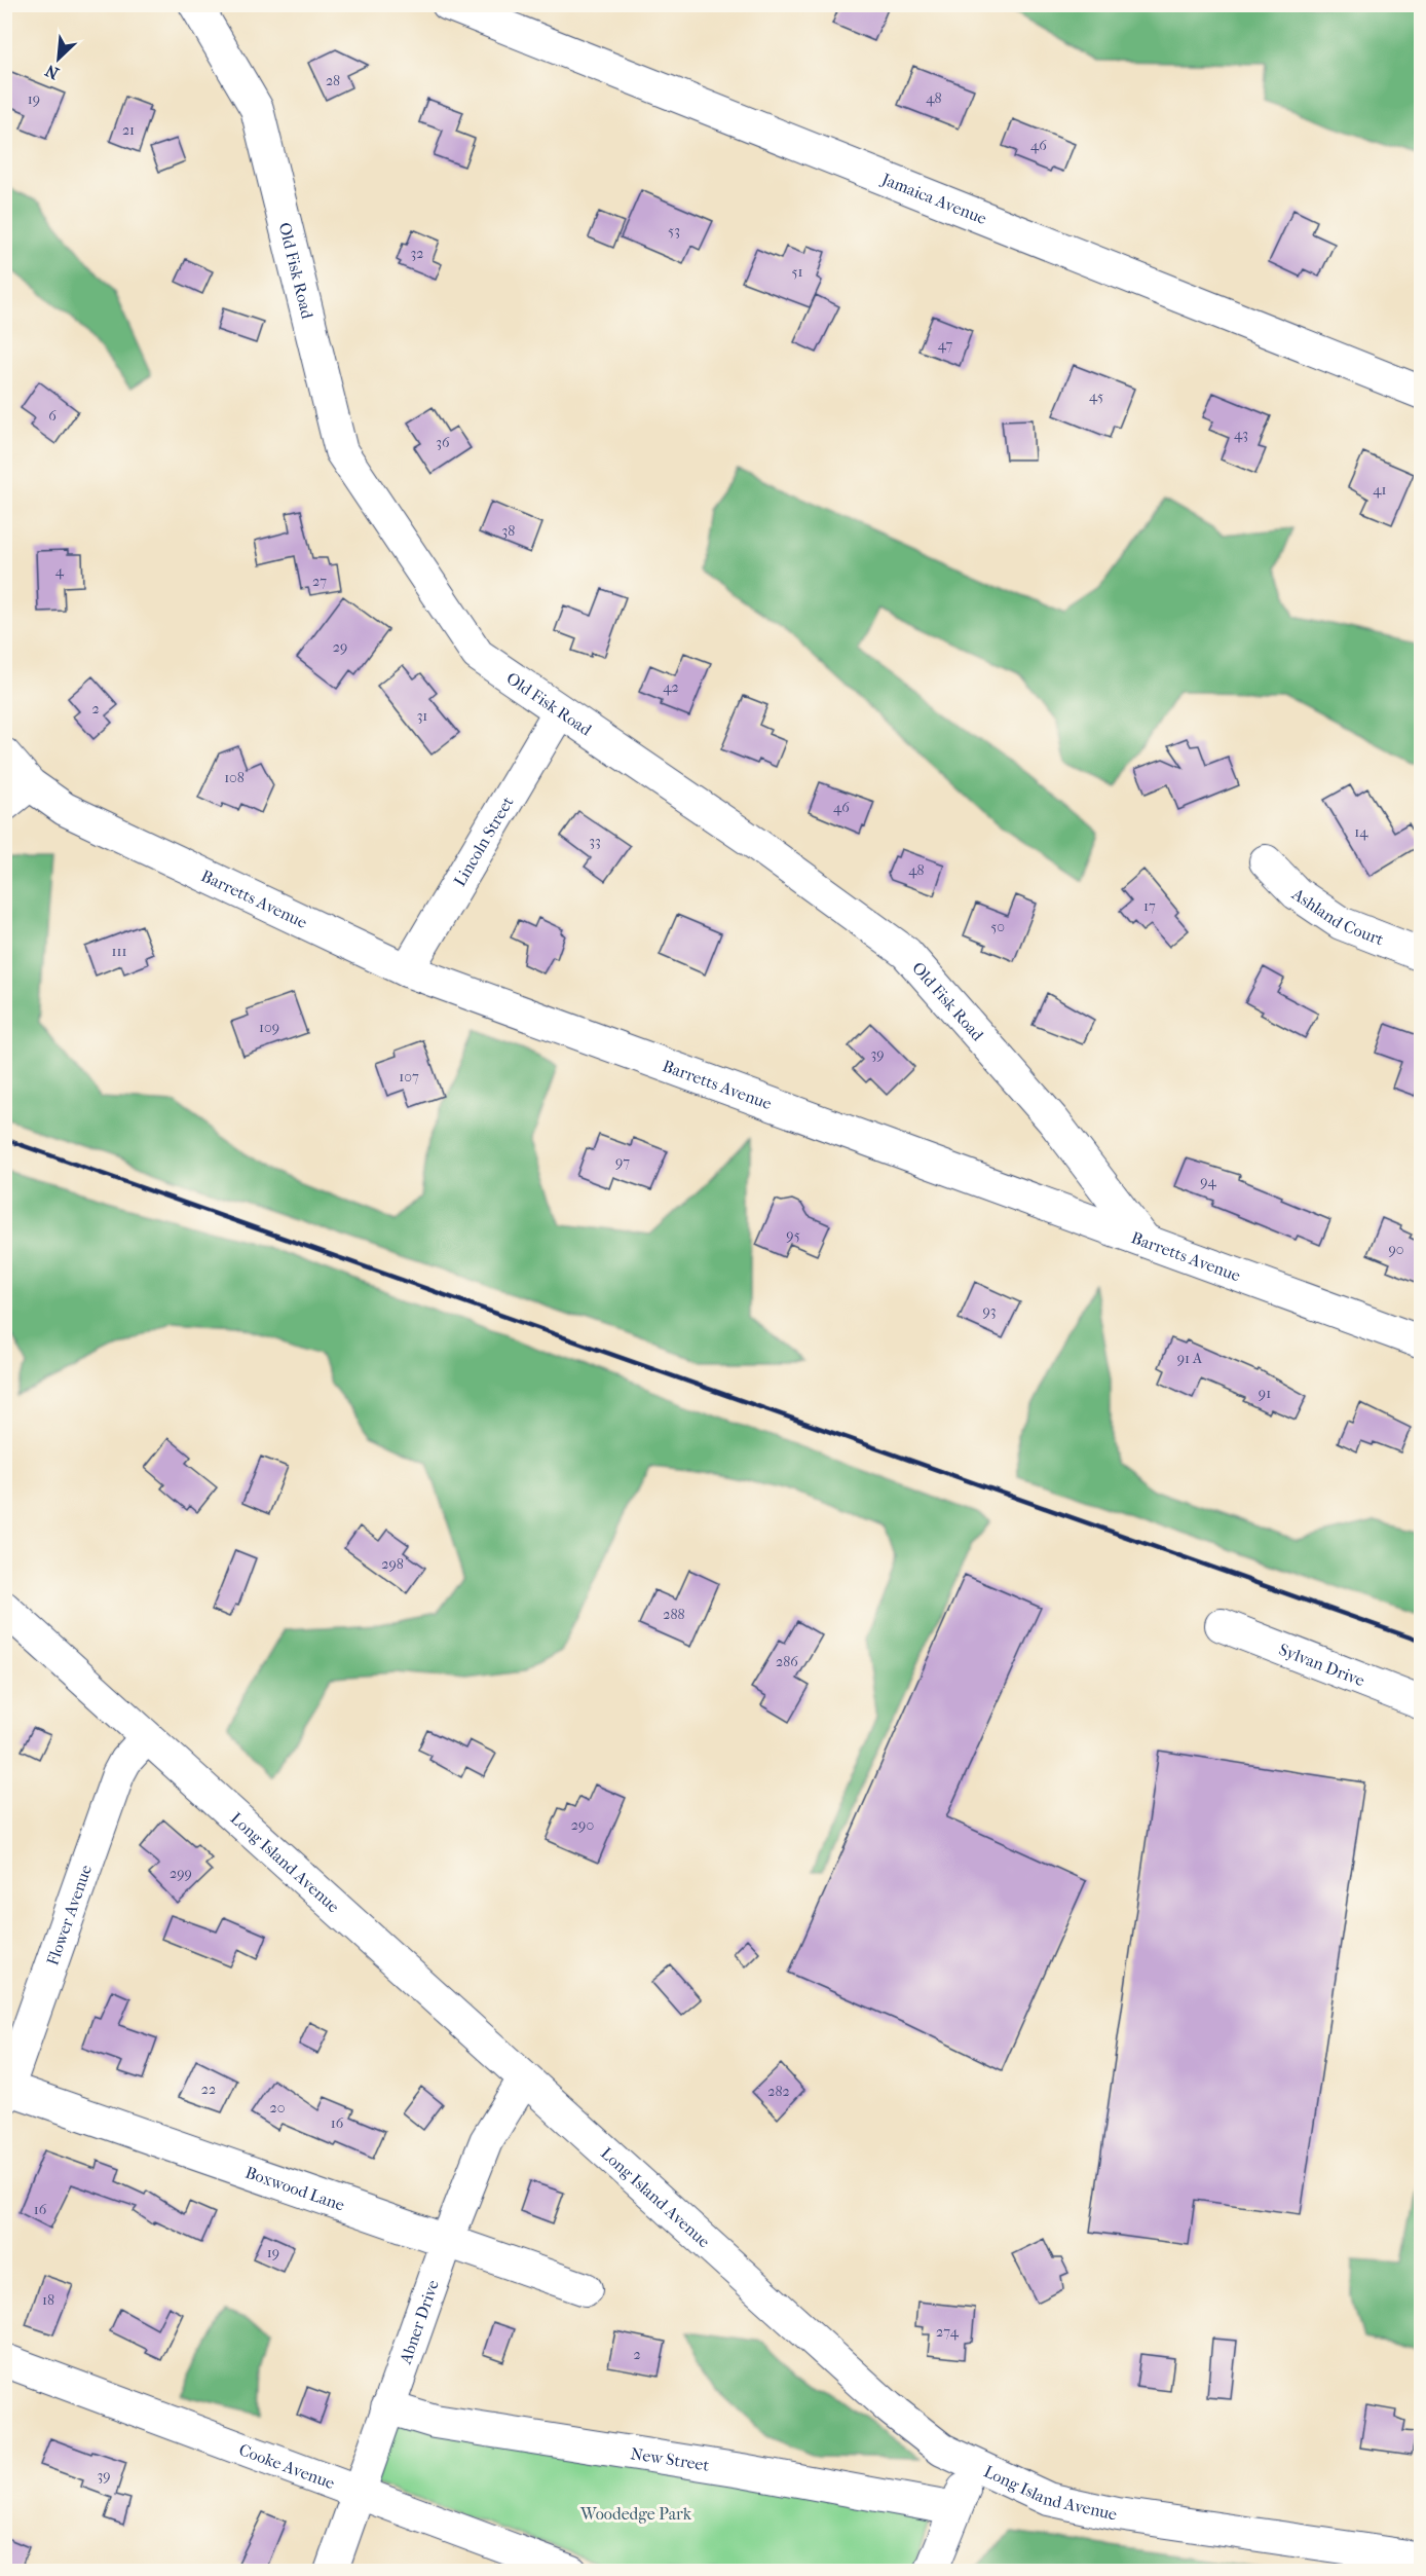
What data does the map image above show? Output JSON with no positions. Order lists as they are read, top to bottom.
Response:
{
  "streets": {
    "street": [
      "Jamaica Avenue",
      "Old Fisk Road",
      "Lincoln Street",
      "Barretts Avenue",
      "Ashland Court",
      "Sylvan Drive",
      "Long Island Avenue",
      "Flower Avenue",
      "Boxwood Lane",
      "Abner Drive",
      "New Street",
      "Cooke Avenue"
    ]
  },
  "crossings": [
    ["Old Fisk Road", "Lincoln Street"],
    ["Old Fisk Road", "Barretts Avenue"],
    ["Lincoln Street", "Barretts Avenue"],
    ["Long Island Avenue", "Flower Avenue"],
    ["Long Island Avenue", "Abner Drive"],
    ["Flower Avenue", "Boxwood Lane"],
    ["Boxwood Lane", "Abner Drive"],
    ["Abner Drive", "New Street"],
    ["Abner Drive", "Cooke Avenue"]
  ],
  "parks": ["Woodedge Park"],
  "house_numbers": [
    "28",
    "48",
    "19",
    "21",
    "46",
    "53",
    "32",
    "51",
    "47",
    "45",
    "6",
    "43",
    "36",
    "41",
    "38",
    "4",
    "27",
    "29",
    "42",
    "2",
    "31",
    "108",
    "46",
    "14",
    "33",
    "48",
    "17",
    "50",
    "111",
    "109",
    "39",
    "107",
    "97",
    "94",
    "95",
    "90",
    "93",
    "91 A",
    "91",
    "298",
    "288",
    "286",
    "290",
    "299",
    "22",
    "282",
    "20",
    "16",
    "16",
    "19",
    "18",
    "274",
    "2",
    "39"
  ],
  "north": "bottom left"
}
